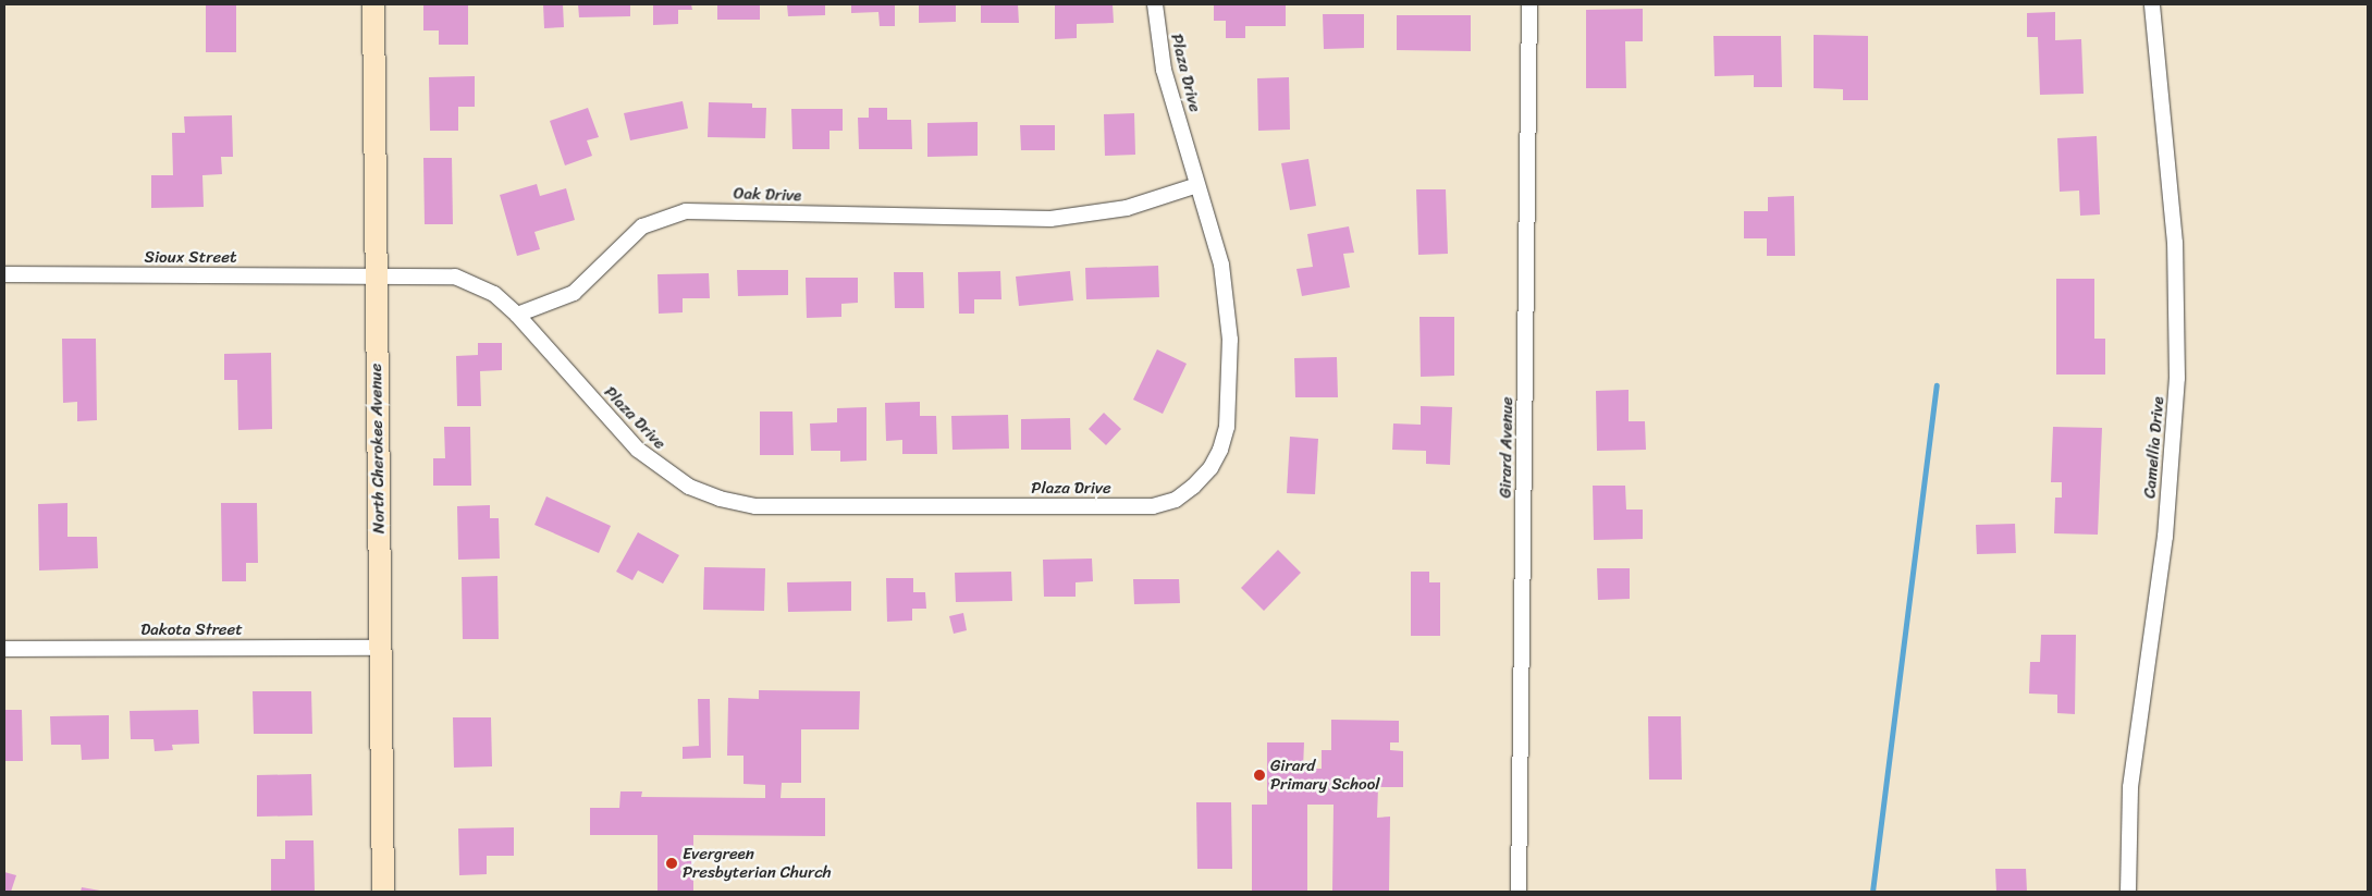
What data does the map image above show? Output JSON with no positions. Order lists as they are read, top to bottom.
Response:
{
  "streets": {
    "street": [
      "Plaza Drive",
      "Oak Drive",
      "Sioux Street",
      "Girard Avenue",
      "Camellia Drive",
      "North Cherokee Avenue",
      "Dakota Street"
    ]
  },
  "crossings": [
    ["Plaza Drive", "Oak Drive"],
    ["Sioux Street", "North Cherokee Avenue"],
    ["North Cherokee Avenue", "Dakota Street"]
  ],
  "places": ["Girard Primary School", "Evergreen Presbyterian Church"]
}
